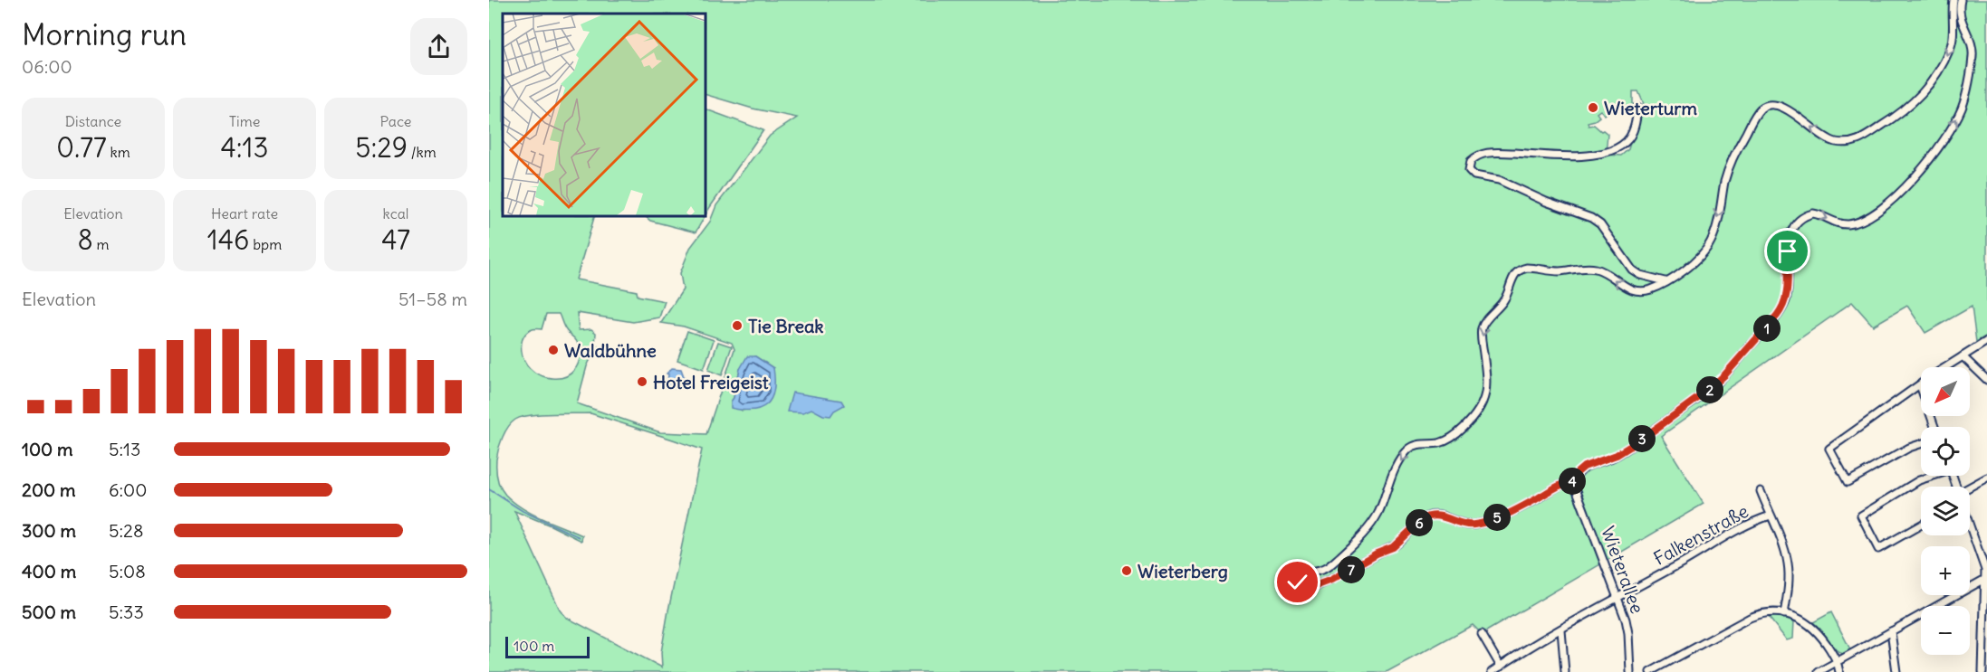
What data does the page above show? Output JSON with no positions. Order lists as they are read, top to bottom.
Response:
{
  "streets": {
    "street": ["Falkenstraße", "Wieterallee"]
  },
  "crossings": [
    ["Falkenstraße", "Wieterallee"]
  ],
  "places": [
    "Wieterturm",
    "Tie Break",
    "Waldbühne",
    "Hotel Freigeist",
    "Wieterberg"
  ],
  "scale_bar": "100 m",
  "north": "bottom left",
  "page": {
    "heading": ["Morning run", "06:00"],
    "stats": [
      ["Distance", "0.77 km"],
      ["Time", "4:13"],
      ["Pace", "5:29 /km"],
      ["Elevation", "8 m"],
      ["Heart rate", "146 bpm"],
      ["kcal", "47"]
    ],
    "chart": ["Elevation", "51–58 m"],
    "pins": [
      "1",
      "2",
      "3",
      "4",
      "5",
      "6",
      "7"
    ],
    "map_buttons": ["+", "−"],
    "list": [
      {
        "name": "100 m",
        "note": "5:13"
      },
      {
        "name": "200 m",
        "note": "6:00"
      },
      {
        "name": "300 m",
        "note": "5:28"
      },
      {
        "name": "400 m",
        "note": "5:08"
      },
      {
        "name": "500 m",
        "note": "5:33"
      }
    ],
    "scale": "100 m"
  }
}
